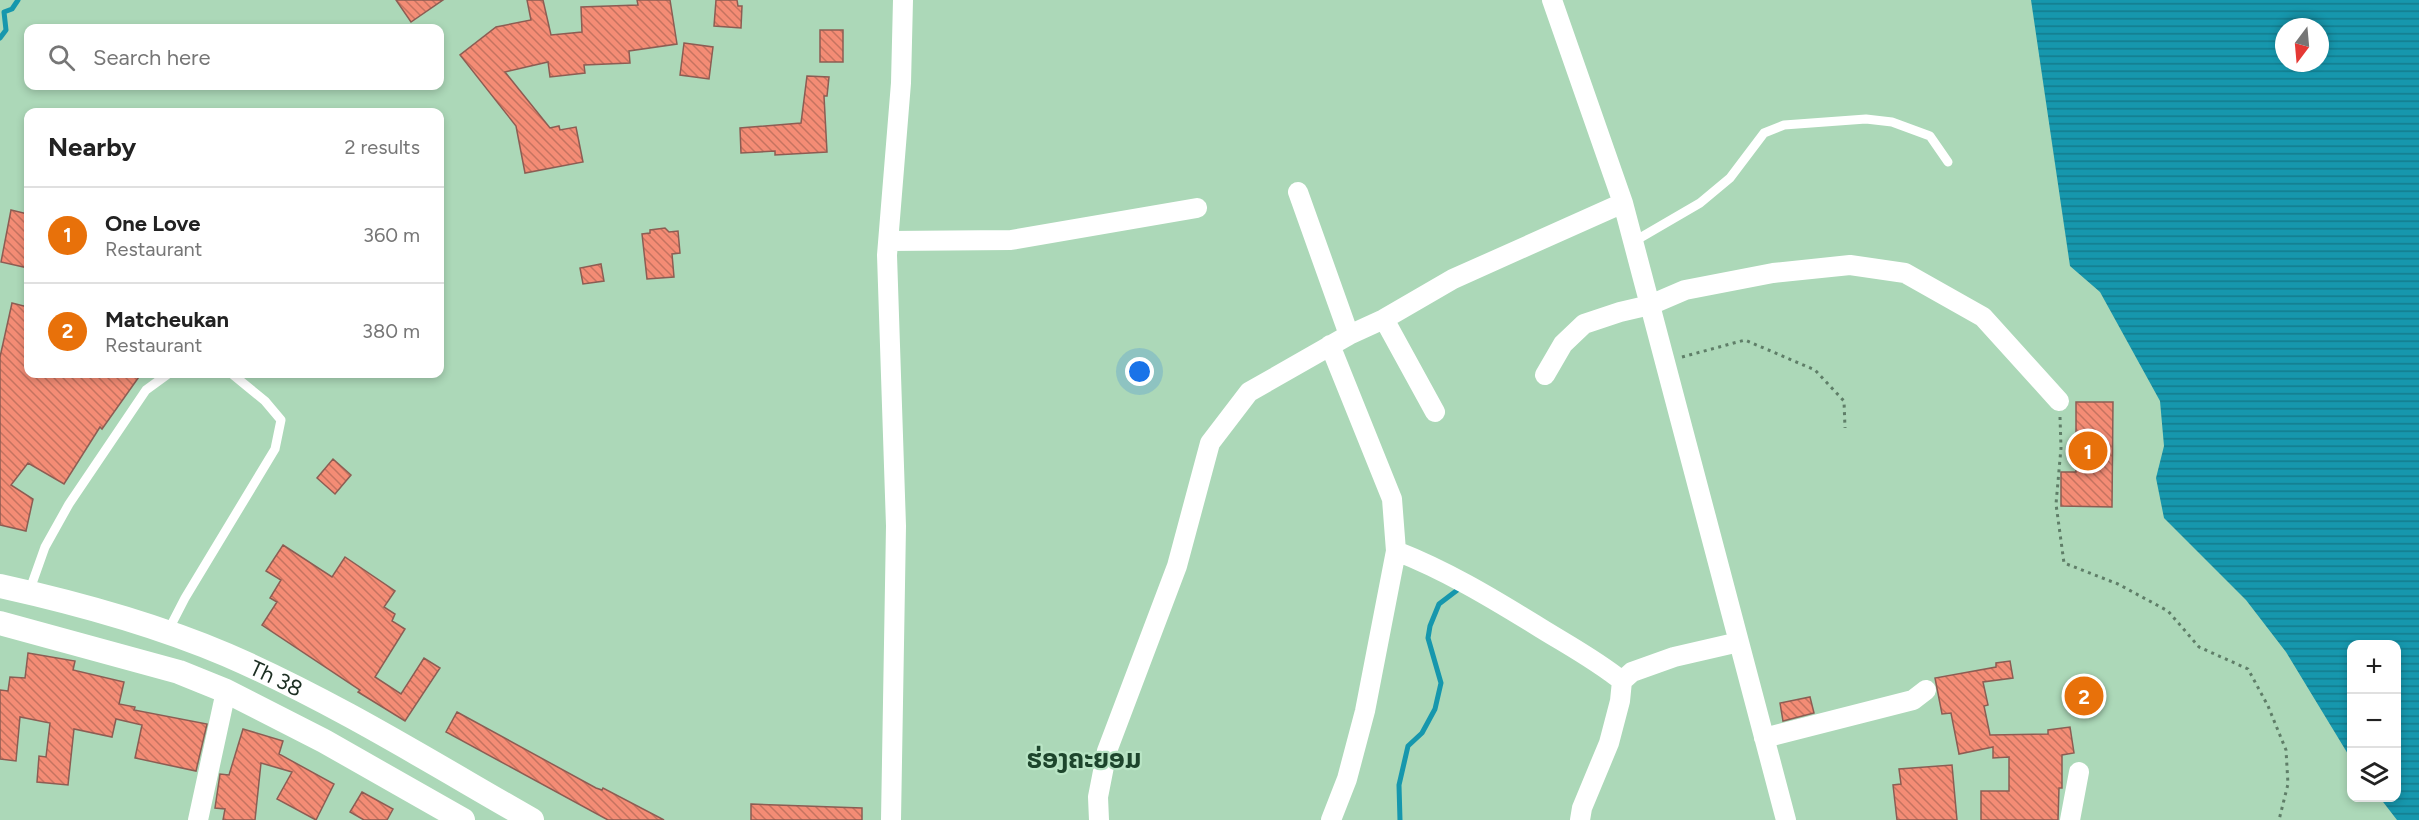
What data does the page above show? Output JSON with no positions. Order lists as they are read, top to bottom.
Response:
{
  "streets": {
    "street": ["Th 38"]
  },
  "districts": ["ຮ່ອງຄະຍອມ"],
  "north": "bottom",
  "page": {
    "search": "Search here",
    "heading": ["Nearby", "2 results"],
    "list": [
      {
        "mark": "1",
        "name": "One Love",
        "note": "Restaurant",
        "value": "360 m"
      },
      {
        "mark": "2",
        "name": "Matcheukan",
        "note": "Restaurant",
        "value": "380 m"
      }
    ],
    "pins": ["1", "2"],
    "map_buttons": ["+", "−"]
  }
}
